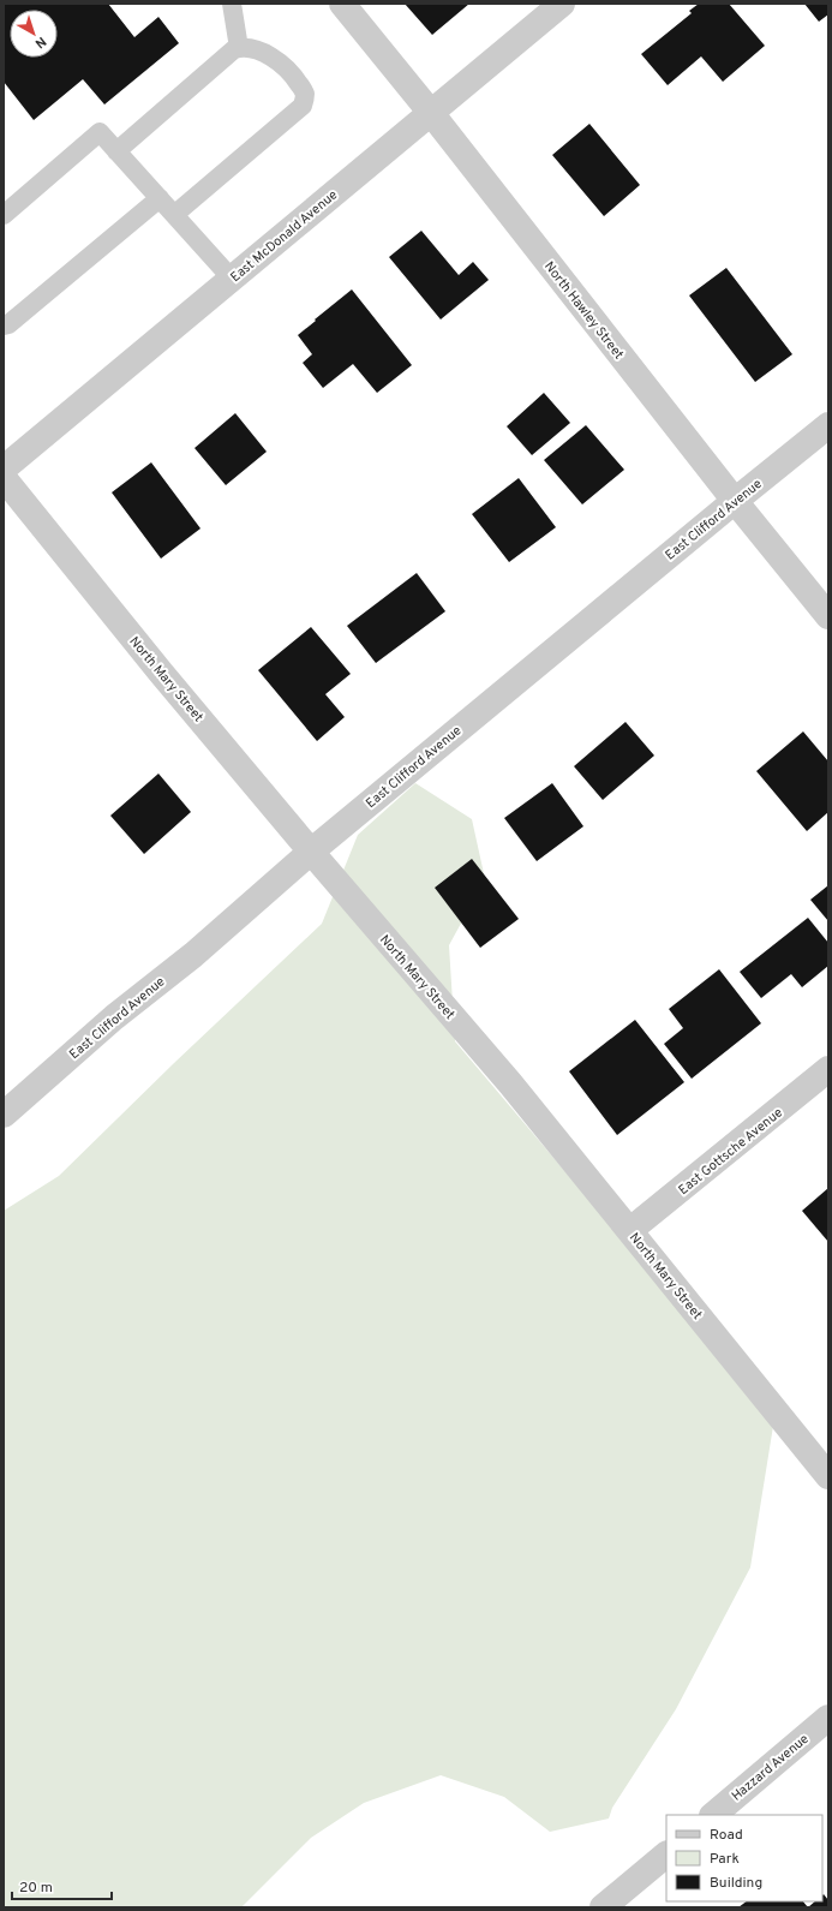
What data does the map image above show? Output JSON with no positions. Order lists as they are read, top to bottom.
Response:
{
  "streets": {
    "street": [
      "East McDonald Avenue",
      "North Hawley Street",
      "East Clifford Avenue",
      "North Mary Street",
      "East Gottsche Avenue",
      "Hazzard Avenue"
    ]
  },
  "crossings": [
    ["East McDonald Avenue", "North Hawley Street"],
    ["North Hawley Street", "East Clifford Avenue"],
    ["East Clifford Avenue", "North Mary Street"],
    ["North Mary Street", "East Gottsche Avenue"]
  ],
  "legend": ["Road", "Park", "Building"],
  "scale_bar": "20 m",
  "north": "bottom right"
}
